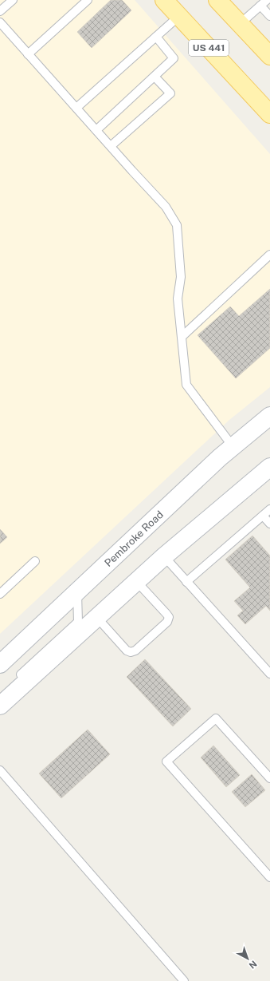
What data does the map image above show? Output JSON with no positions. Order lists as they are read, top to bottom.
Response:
{
  "streets": {
    "main road": ["US 441", "Pembroke Road"]
  },
  "north": "bottom right"
}
